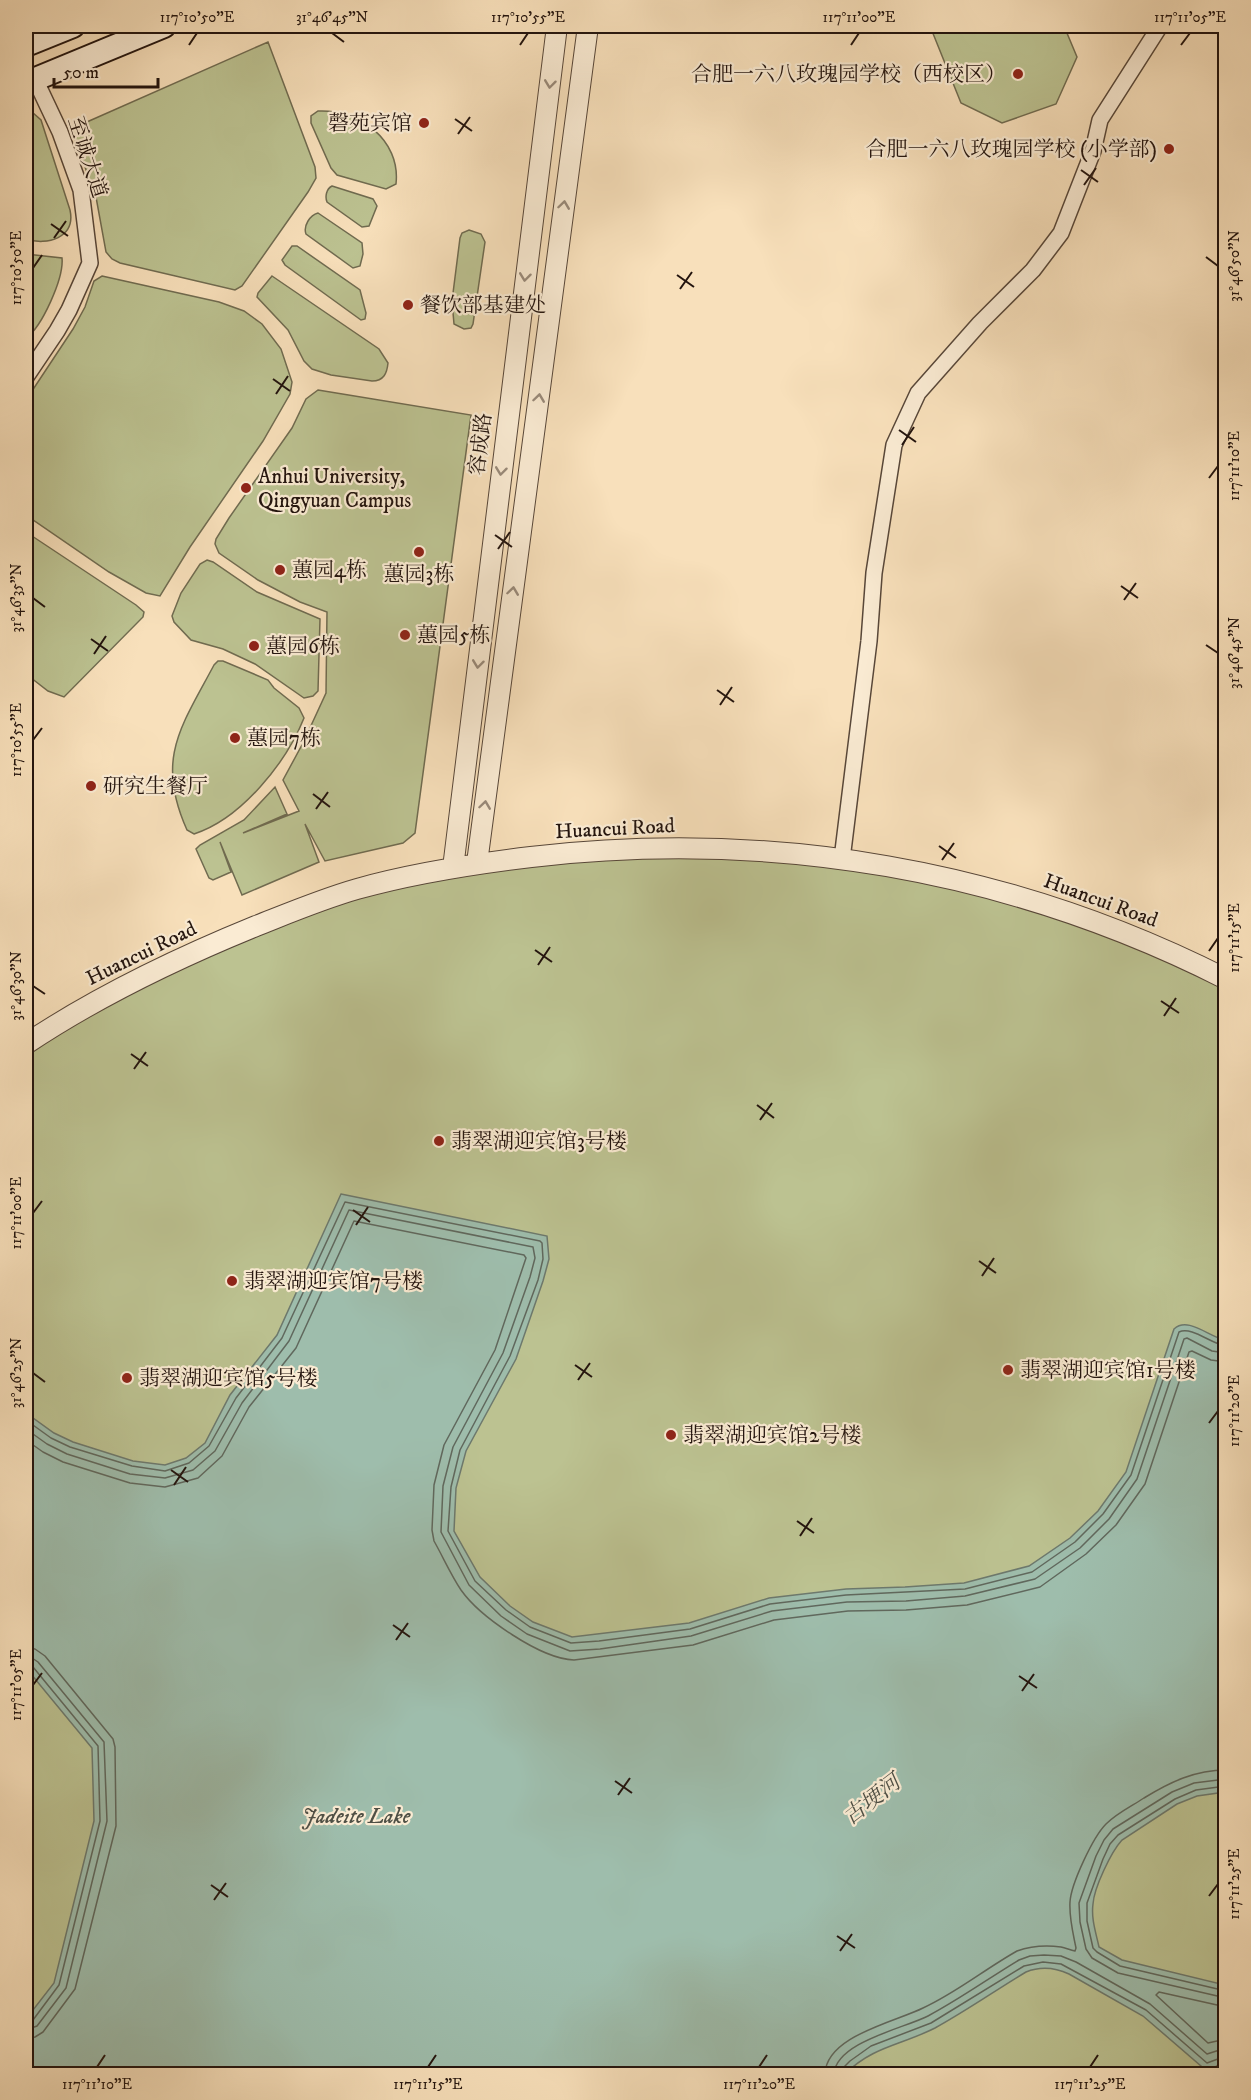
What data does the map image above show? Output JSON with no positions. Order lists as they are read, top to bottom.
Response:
{
  "streets": {
    "street": ["至诚大道", "容成路", "Huancui Road"]
  },
  "crossings": [
    ["容成路", "Huancui Road"]
  ],
  "water": ["古埂河", "Jadeite Lake"],
  "places": [
    "合肥一六八玫瑰园学校（西校区）",
    "磬苑宾馆",
    "合肥一六八玫瑰园学校 (小学部)",
    "餐饮部基建处",
    "Anhui University, Qingyuan Campus",
    "蕙园3栋",
    "蕙园4栋",
    "蕙园5栋",
    "蕙园6栋",
    "蕙园7栋",
    "研究生餐厅",
    "翡翠湖迎宾馆3号楼",
    "翡翠湖迎宾馆7号楼",
    "翡翠湖迎宾馆1号楼",
    "翡翠湖迎宾馆5号楼",
    "翡翠湖迎宾馆2号楼"
  ],
  "scale_bar": "50 m",
  "coordinates": [
    "117°10'50\"E",
    "31°46'45\"N",
    "117°10'55\"E",
    "117°11'00\"E",
    "117°11'05\"E",
    "31°46'50\"N",
    "117°11'10\"E",
    "31°46'35\"N",
    "117°11'15\"E",
    "31°46'30\"N",
    "31°46'25\"N",
    "117°11'20\"E",
    "117°11'25\"E"
  ]
}
